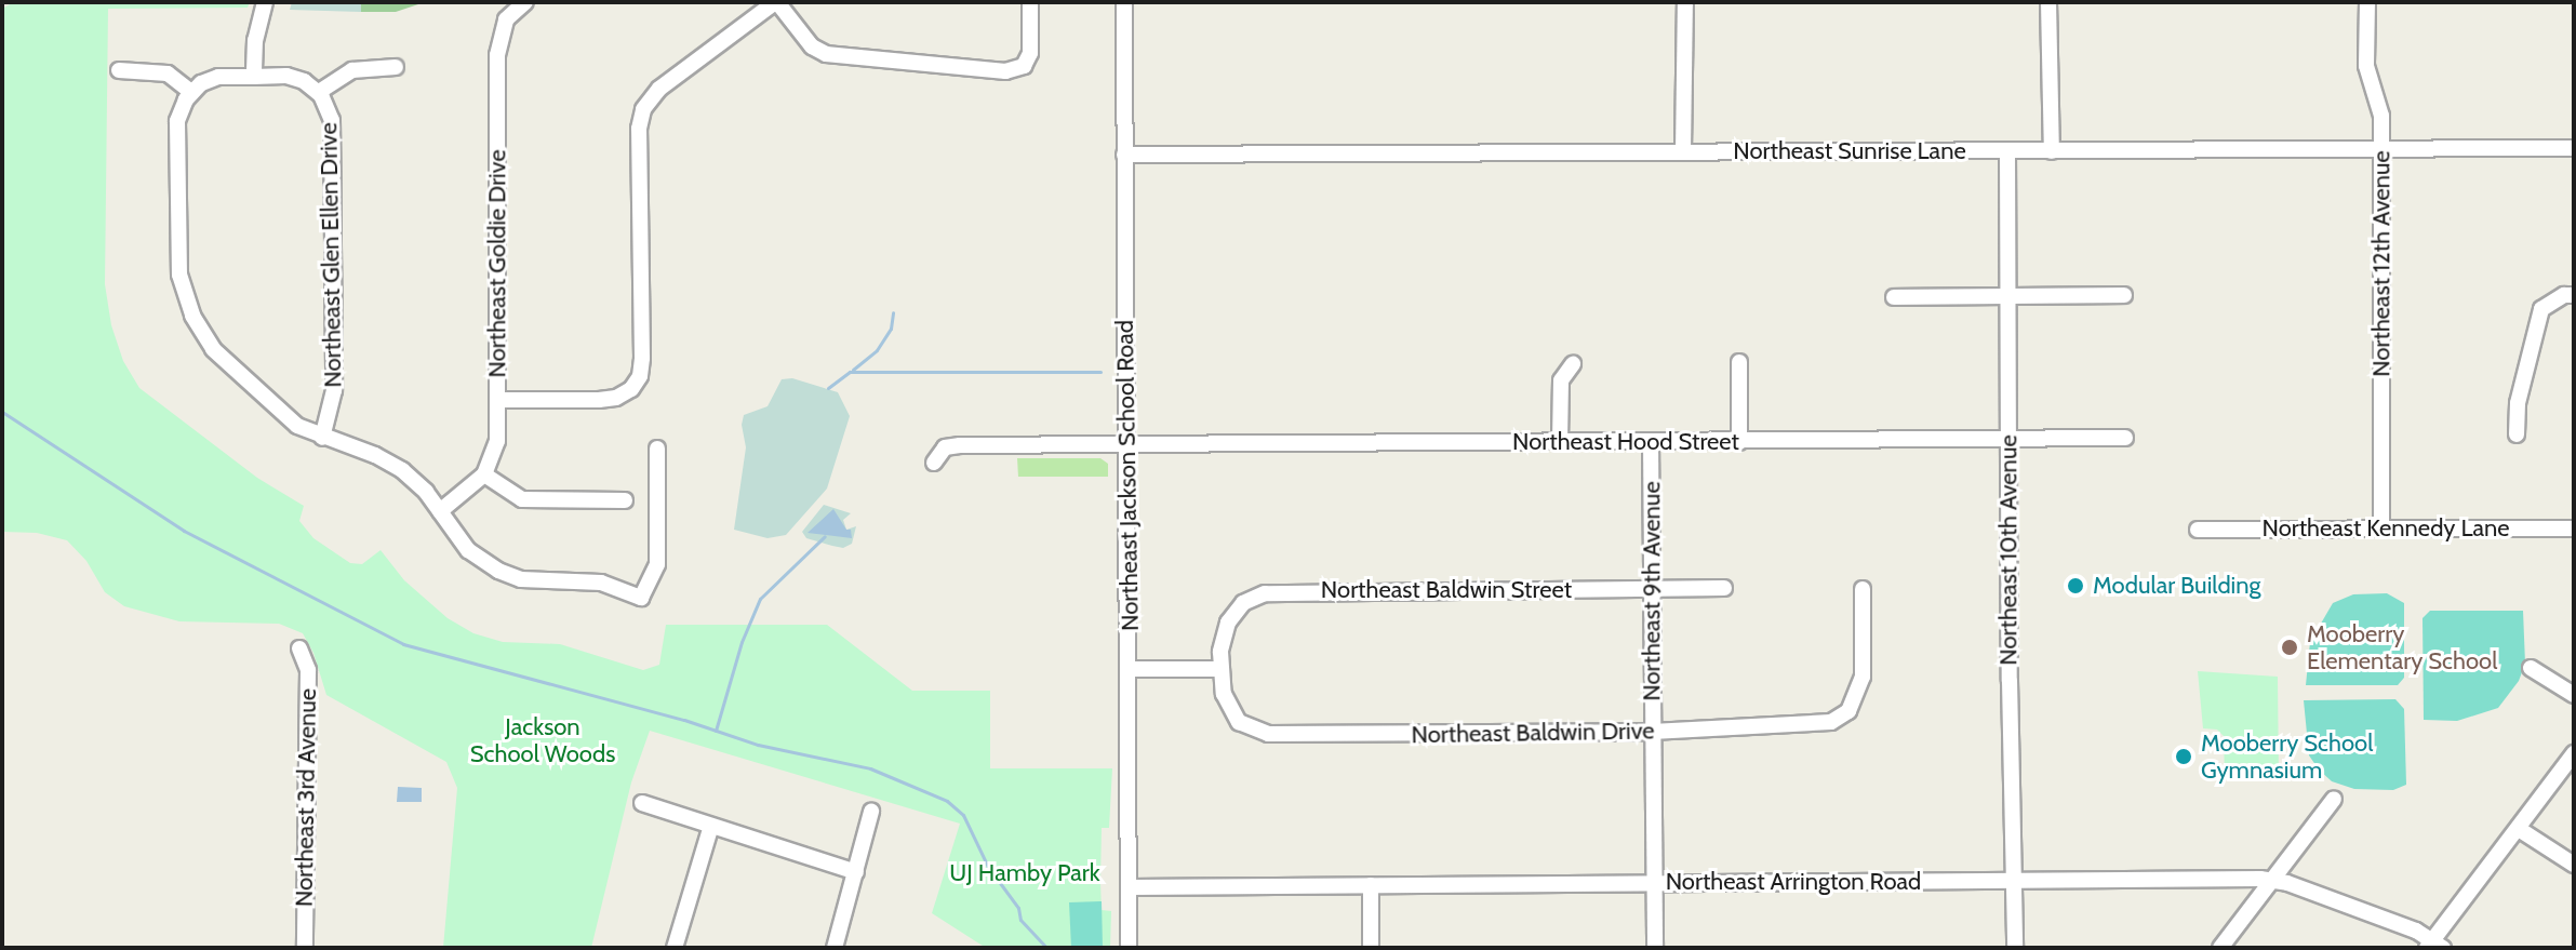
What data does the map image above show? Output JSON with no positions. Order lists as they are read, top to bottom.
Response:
{
  "streets": {
    "street": [
      "Northeast Sunrise Lane",
      "Northeast Glen Ellen Drive",
      "Northeast Goldie Drive",
      "Northeast 12th Avenue",
      "Northeast Hood Street",
      "Northeast Jackson School Road",
      "Northeast Kennedy Lane",
      "Northeast 10th Avenue",
      "Northeast Baldwin Street",
      "Northeast 9th Avenue",
      "Northeast Baldwin Drive",
      "Northeast 3rd Avenue",
      "Northeast Arrington Road"
    ]
  },
  "crossings": [
    ["Northeast Sunrise Lane", "Northeast 12th Avenue"],
    ["Northeast Sunrise Lane", "Northeast Jackson School Road"],
    ["Northeast Sunrise Lane", "Northeast 10th Avenue"],
    ["Northeast 12th Avenue", "Northeast Kennedy Lane"],
    ["Northeast Hood Street", "Northeast Jackson School Road"],
    ["Northeast Hood Street", "Northeast 10th Avenue"],
    ["Northeast Hood Street", "Northeast 9th Avenue"],
    ["Northeast Jackson School Road", "Northeast Arrington Road"],
    ["Northeast 10th Avenue", "Northeast Arrington Road"],
    ["Northeast Baldwin Street", "Northeast 9th Avenue"],
    ["Northeast Baldwin Street", "Northeast Baldwin Drive"],
    ["Northeast 9th Avenue", "Northeast Baldwin Drive"],
    ["Northeast 9th Avenue", "Northeast Arrington Road"]
  ],
  "parks": ["Jackson School Woods", "UJ Hamby Park"],
  "places": ["Modular Building", "Mooberry Elementary School", "Mooberry School Gymnasium"]
}
